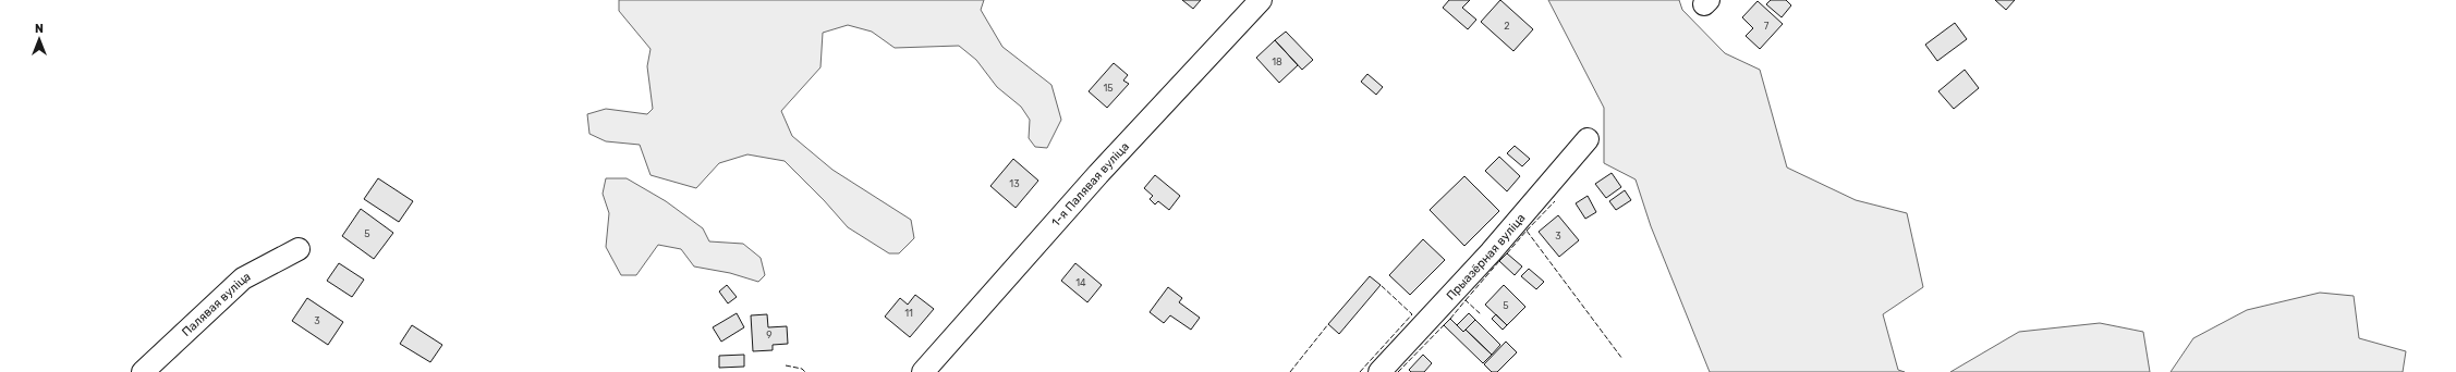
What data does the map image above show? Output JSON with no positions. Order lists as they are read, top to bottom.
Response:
{
  "streets": {
    "street": ["1-я Палявая вуліца", "Прыазёрная вуліца", "Палявая вуліца"]
  },
  "house_numbers": [
    "2",
    "7",
    "18",
    "15",
    "13",
    "5",
    "3",
    "14",
    "5",
    "11",
    "3",
    "9"
  ],
  "north": "top"
}
